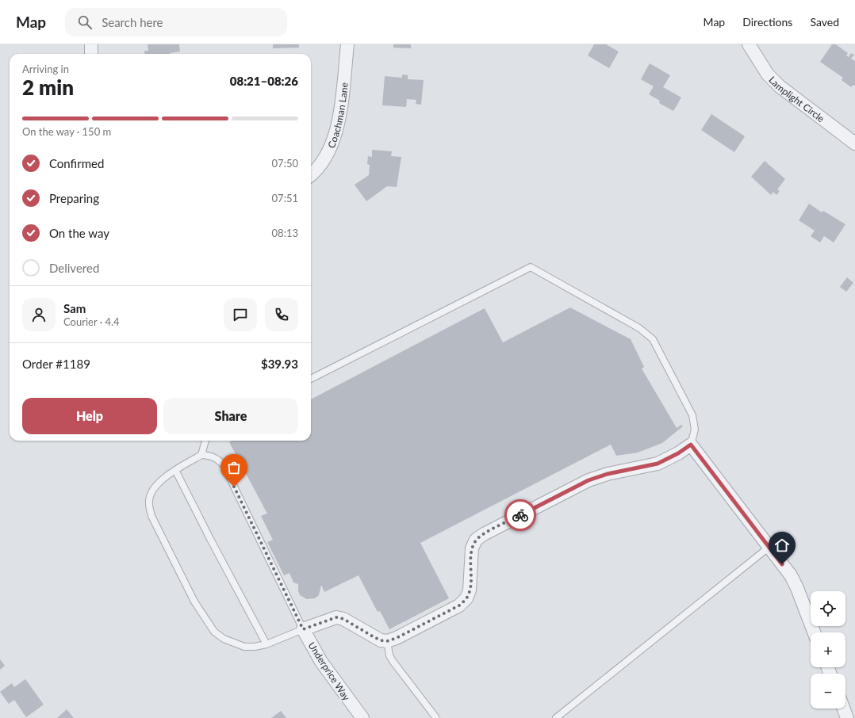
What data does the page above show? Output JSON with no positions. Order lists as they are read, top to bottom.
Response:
{
  "streets": {
    "street": ["Lamplight Circle", "Coachman Lane", "Underprice Way"]
  },
  "page": {
    "header": "Map",
    "search": "Search here",
    "nav": ["Map", "Directions", "Saved"],
    "heading": ["2 min", "Arriving in", "08:21–08:26"],
    "panel": [
      "Sam",
      "Courier · 4.4",
      "Order #1189",
      "$39.93"
    ],
    "bar": "On the way · 150 m",
    "list": [
      ["Confirmed", "07:50"],
      ["Preparing", "07:51"],
      ["On the way", "08:13"],
      "Delivered"
    ],
    "buttons": ["Help", "Share"],
    "map_buttons": ["+", "−"]
  }
}
